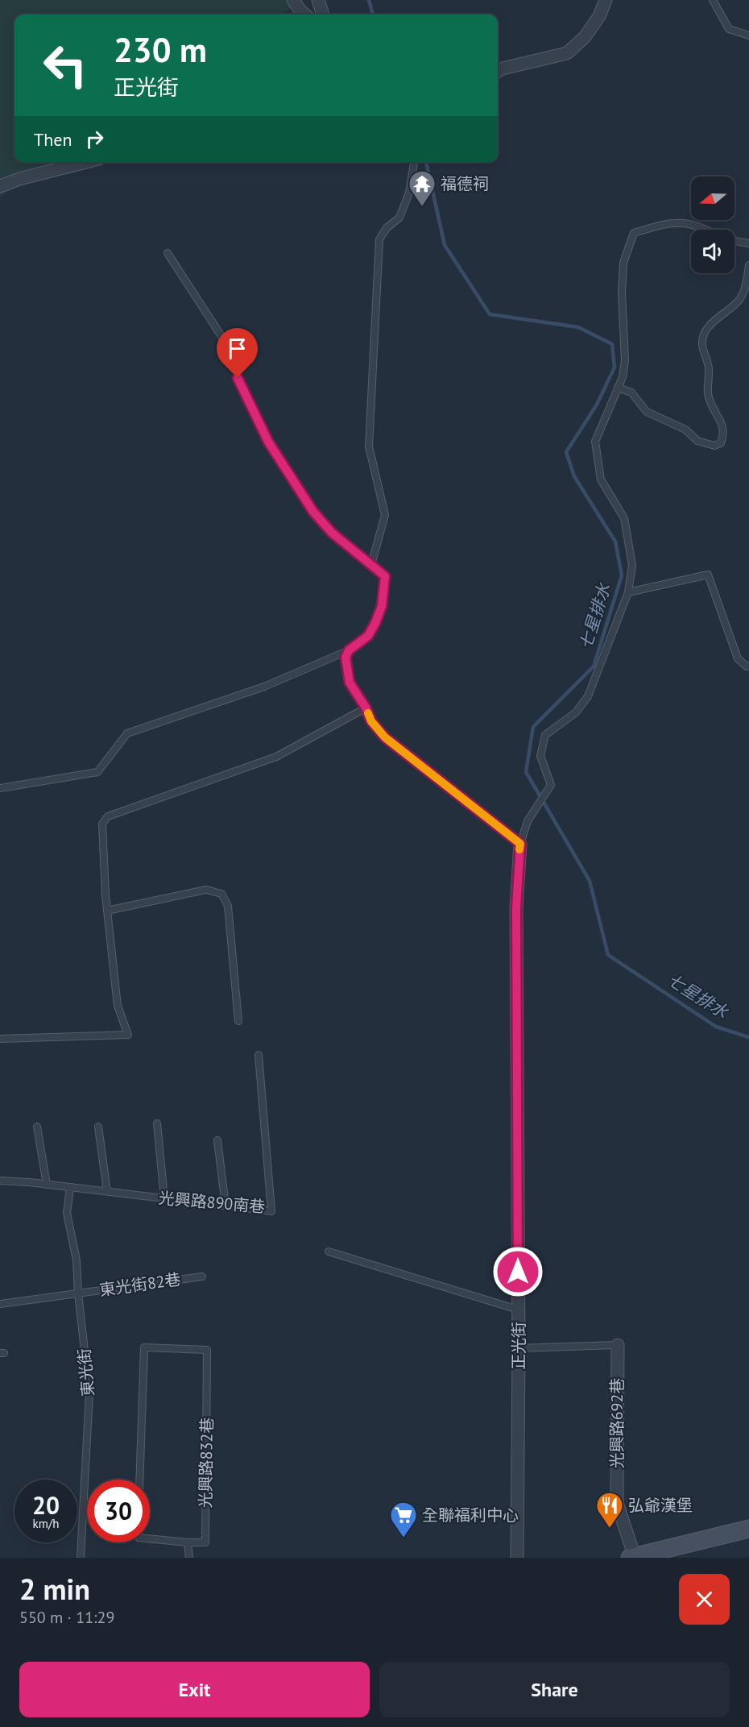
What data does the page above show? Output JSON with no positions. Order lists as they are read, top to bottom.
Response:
{
  "streets": {
    "street": ["正光街", "光興路692巷"],
    "lane": [
      "光興路890南巷",
      "東光街82巷",
      "東光街",
      "光興路832巷"
    ]
  },
  "crossings": [
    ["光興路890南巷", "東光街"],
    ["東光街82巷", "東光街"]
  ],
  "water": ["七星排水"],
  "places": {
    "temple": ["福德祠"],
    "restaurant": ["弘爺漢堡"],
    "supermarket": ["全聯福利中心"]
  },
  "north": "left",
  "page": {
    "turn": ["230 m", "正光街"],
    "then": "Then",
    "speed": "20 km/h",
    "limit": "30",
    "heading": ["2 min", "550 m · 11:29"],
    "buttons": ["Exit", "Share"]
  }
}
